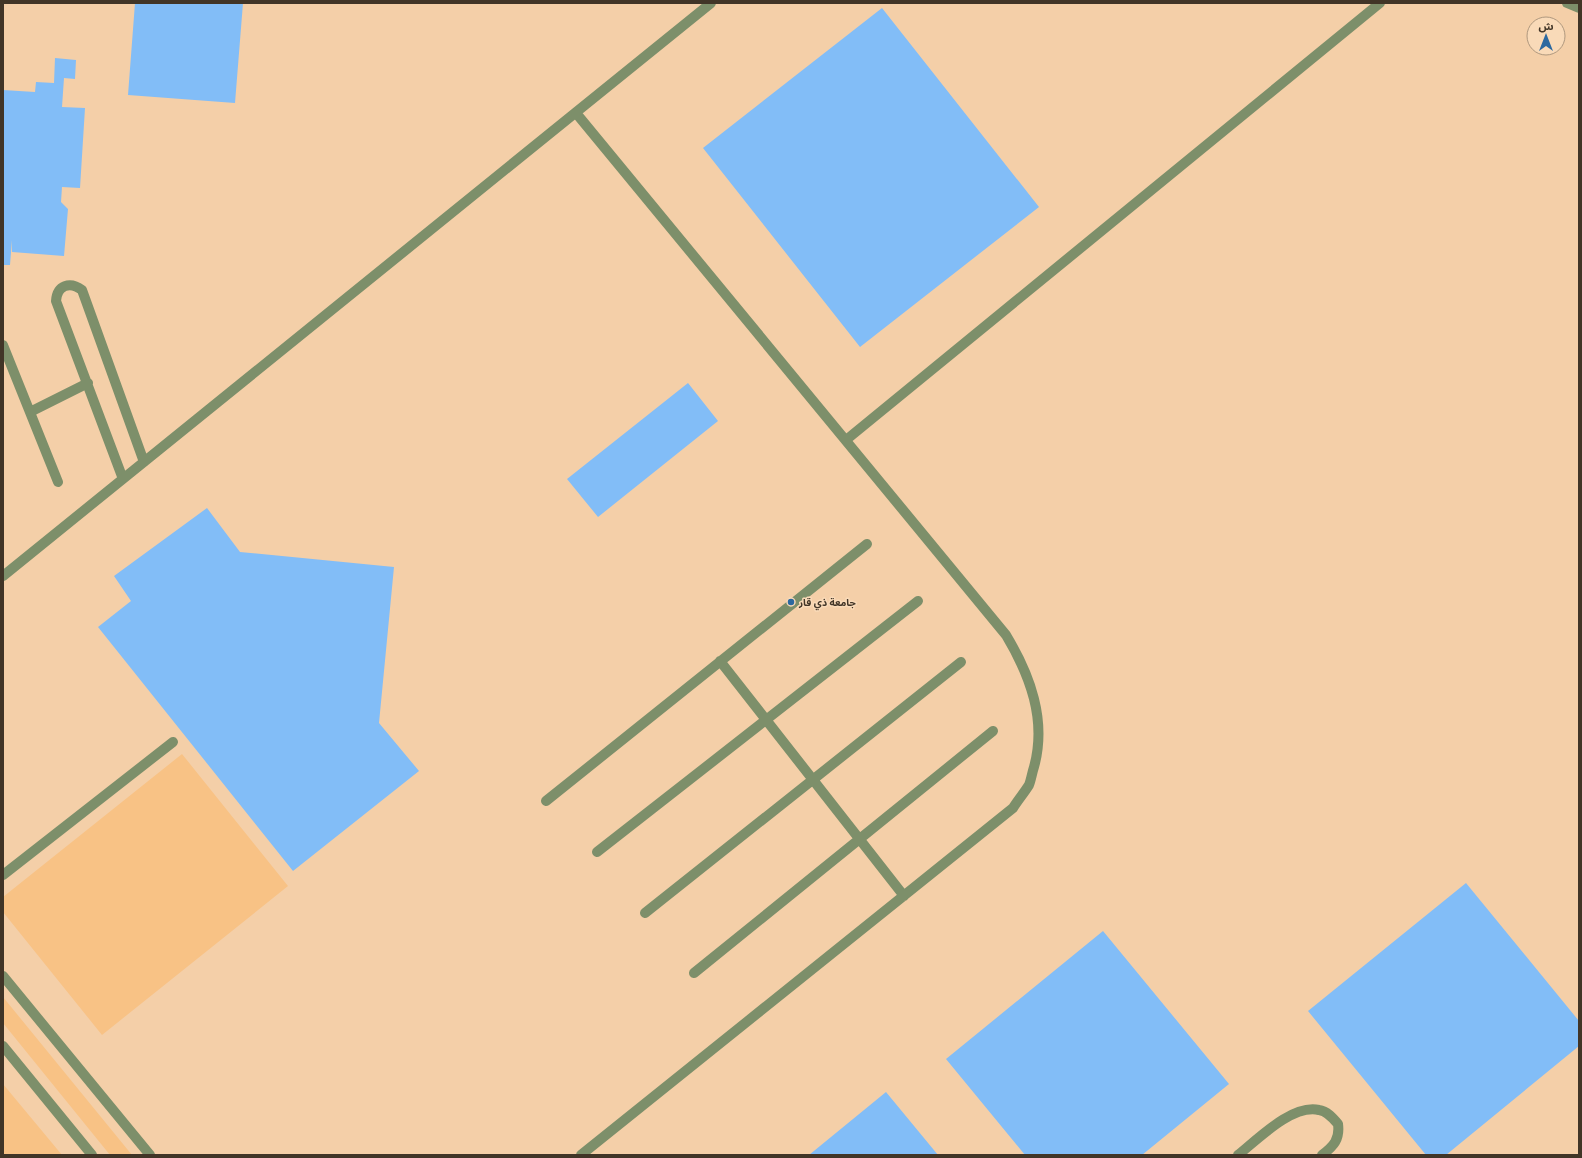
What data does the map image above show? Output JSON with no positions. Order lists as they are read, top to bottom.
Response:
{
  "places": ["جامعة ذي قار"],
  "north": "top"
}
